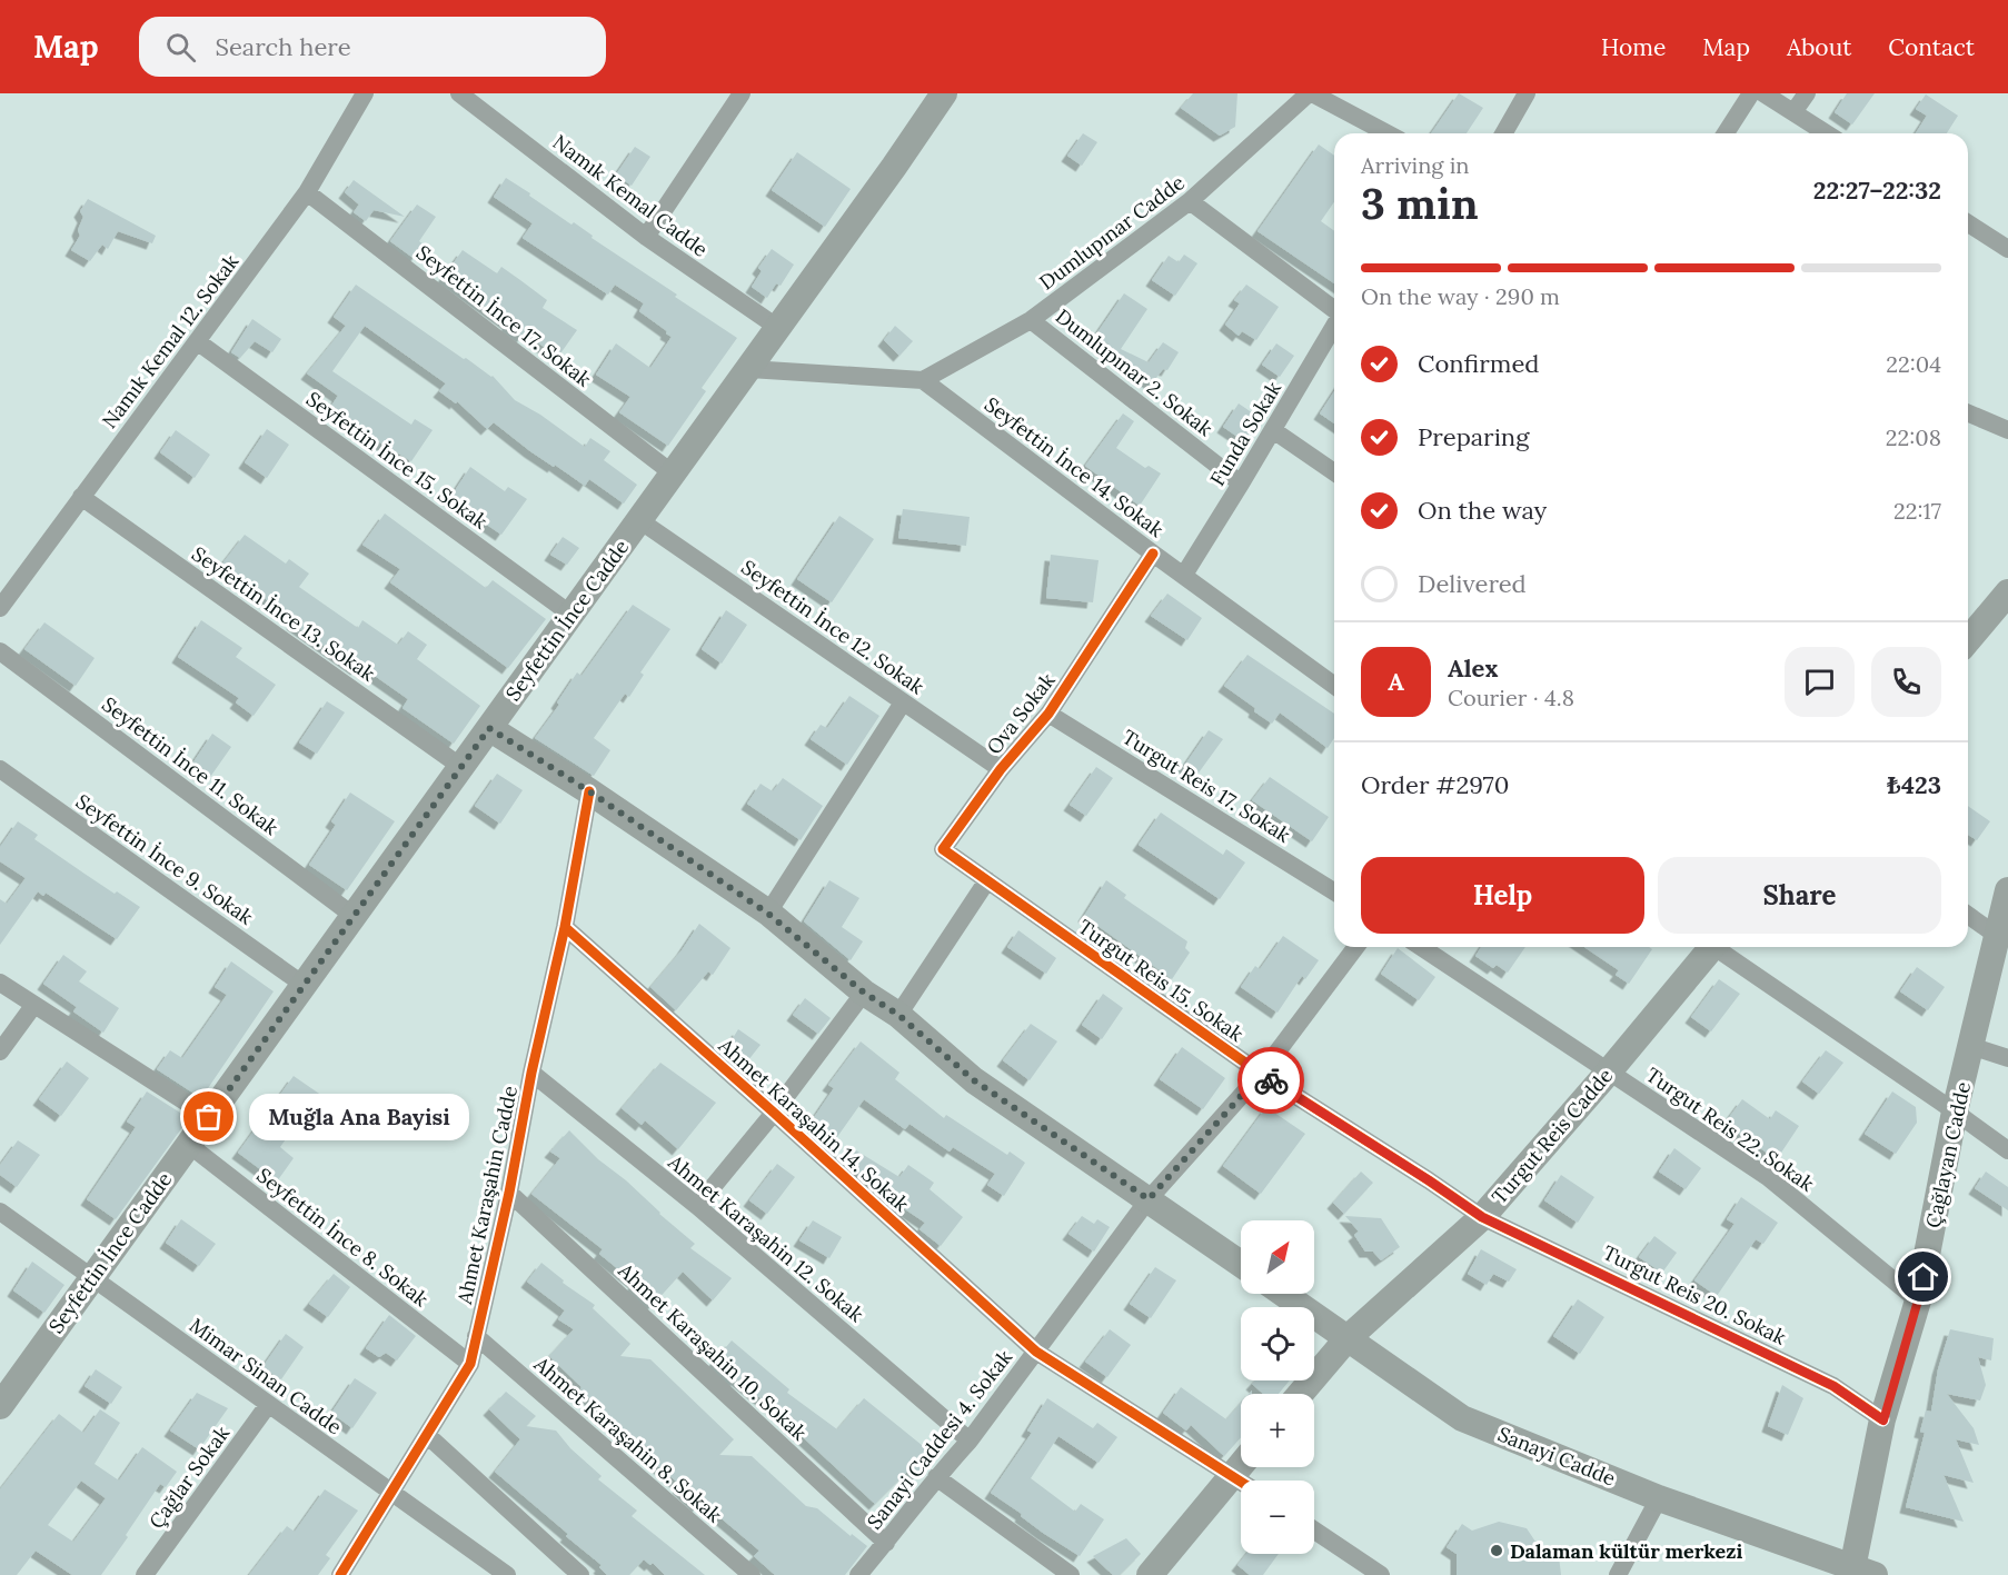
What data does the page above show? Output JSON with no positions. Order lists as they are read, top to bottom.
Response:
{
  "streets": {
    "street": [
      "Namık Kemal Cadde",
      "Dumlupınar Cadde",
      "Seyfettin İnce 17. Sokak",
      "Namık Kemal 12. Sokak",
      "Dumlupınar 2. Sokak",
      "Funda Sokak",
      "Seyfettin İnce 15. Sokak",
      "Seyfettin İnce 14. Sokak",
      "Seyfettin İnce 13. Sokak",
      "Seyfettin İnce Cadde",
      "Seyfettin İnce 12. Sokak",
      "Ova Sokak",
      "Seyfettin İnce 11. Sokak",
      "Turgut Reis 17. Sokak",
      "Seyfettin İnce 9. Sokak",
      "Turgut Reis 15. Sokak",
      "Ahmet Karaşahin 14. Sokak",
      "Turgut Reis 22. Sokak",
      "Turgut Reis Cadde",
      "Çağlayan Cadde",
      "Ahmet Karaşahin Cadde",
      "Seyfettin İnce 8. Sokak",
      "Ahmet Karaşahin 12. Sokak",
      "Turgut Reis 20. Sokak",
      "Ahmet Karaşahin 10. Sokak",
      "Mimar Sinan Cadde",
      "Ahmet Karaşahin 8. Sokak",
      "Sanayi Caddesi 4. Sokak",
      "Sanayi Cadde",
      "Çağlar Sokak"
    ]
  },
  "crossings": [
    ["Namık Kemal Cadde", "Seyfettin İnce Cadde"],
    ["Dumlupınar Cadde", "Dumlupınar 2. Sokak"],
    ["Dumlupınar Cadde", "Seyfettin İnce 14. Sokak"],
    ["Seyfettin İnce 17. Sokak", "Namık Kemal 12. Sokak"],
    ["Seyfettin İnce 17. Sokak", "Seyfettin İnce Cadde"],
    ["Namık Kemal 12. Sokak", "Seyfettin İnce 15. Sokak"],
    ["Namık Kemal 12. Sokak", "Seyfettin İnce 13. Sokak"],
    ["Dumlupınar 2. Sokak", "Funda Sokak"],
    ["Funda Sokak", "Seyfettin İnce 14. Sokak"],
    ["Seyfettin İnce 15. Sokak", "Seyfettin İnce Cadde"],
    ["Seyfettin İnce 14. Sokak", "Ova Sokak"],
    ["Seyfettin İnce 13. Sokak", "Seyfettin İnce Cadde"],
    ["Seyfettin İnce Cadde", "Seyfettin İnce 12. Sokak"],
    ["Seyfettin İnce Cadde", "Seyfettin İnce 11. Sokak"],
    ["Seyfettin İnce Cadde", "Seyfettin İnce 9. Sokak"],
    ["Seyfettin İnce Cadde", "Seyfettin İnce 8. Sokak"],
    ["Seyfettin İnce Cadde", "Mimar Sinan Cadde"],
    ["Seyfettin İnce 12. Sokak", "Ova Sokak"],
    ["Ova Sokak", "Turgut Reis 17. Sokak"],
    ["Ova Sokak", "Turgut Reis 15. Sokak"],
    ["Turgut Reis 15. Sokak", "Turgut Reis Cadde"],
    ["Turgut Reis 15. Sokak", "Turgut Reis 20. Sokak"],
    ["Turgut Reis 15. Sokak", "Sanayi Caddesi 4. Sokak"],
    ["Ahmet Karaşahin 14. Sokak", "Ahmet Karaşahin Cadde"],
    ["Ahmet Karaşahin 14. Sokak", "Sanayi Caddesi 4. Sokak"],
    ["Turgut Reis 22. Sokak", "Turgut Reis Cadde"],
    ["Turgut Reis 22. Sokak", "Çağlayan Cadde"],
    ["Turgut Reis Cadde", "Turgut Reis 20. Sokak"],
    ["Turgut Reis Cadde", "Sanayi Cadde"],
    ["Çağlayan Cadde", "Turgut Reis 20. Sokak"],
    ["Çağlayan Cadde", "Sanayi Cadde"],
    ["Ahmet Karaşahin Cadde", "Seyfettin İnce 8. Sokak"],
    ["Ahmet Karaşahin Cadde", "Ahmet Karaşahin 12. Sokak"],
    ["Ahmet Karaşahin Cadde", "Ahmet Karaşahin 10. Sokak"],
    ["Ahmet Karaşahin Cadde", "Mimar Sinan Cadde"],
    ["Ahmet Karaşahin Cadde", "Ahmet Karaşahin 8. Sokak"],
    ["Ahmet Karaşahin 12. Sokak", "Sanayi Caddesi 4. Sokak"],
    ["Ahmet Karaşahin 10. Sokak", "Sanayi Caddesi 4. Sokak"],
    ["Mimar Sinan Cadde", "Çağlar Sokak"]
  ],
  "places": ["Muğla Ana Bayisi", "Dalaman kültür merkezi"],
  "north": "top right",
  "page": {
    "header": "Map",
    "search": "Search here",
    "nav": [
      "Home",
      "Map",
      "About",
      "Contact"
    ],
    "heading": ["3 min", "Arriving in", "22:27–22:32"],
    "panel": [
      "Alex",
      "Courier · 4.8",
      "Order #2970",
      "₺423"
    ],
    "bar": "On the way · 290 m",
    "list": [
      ["Confirmed", "22:04"],
      ["Preparing", "22:08"],
      ["On the way", "22:17"],
      "Delivered"
    ],
    "round": "A",
    "buttons": ["Help", "Share"],
    "bubble": "Muğla Ana Bayisi",
    "map_buttons": ["+", "−"]
  }
}
